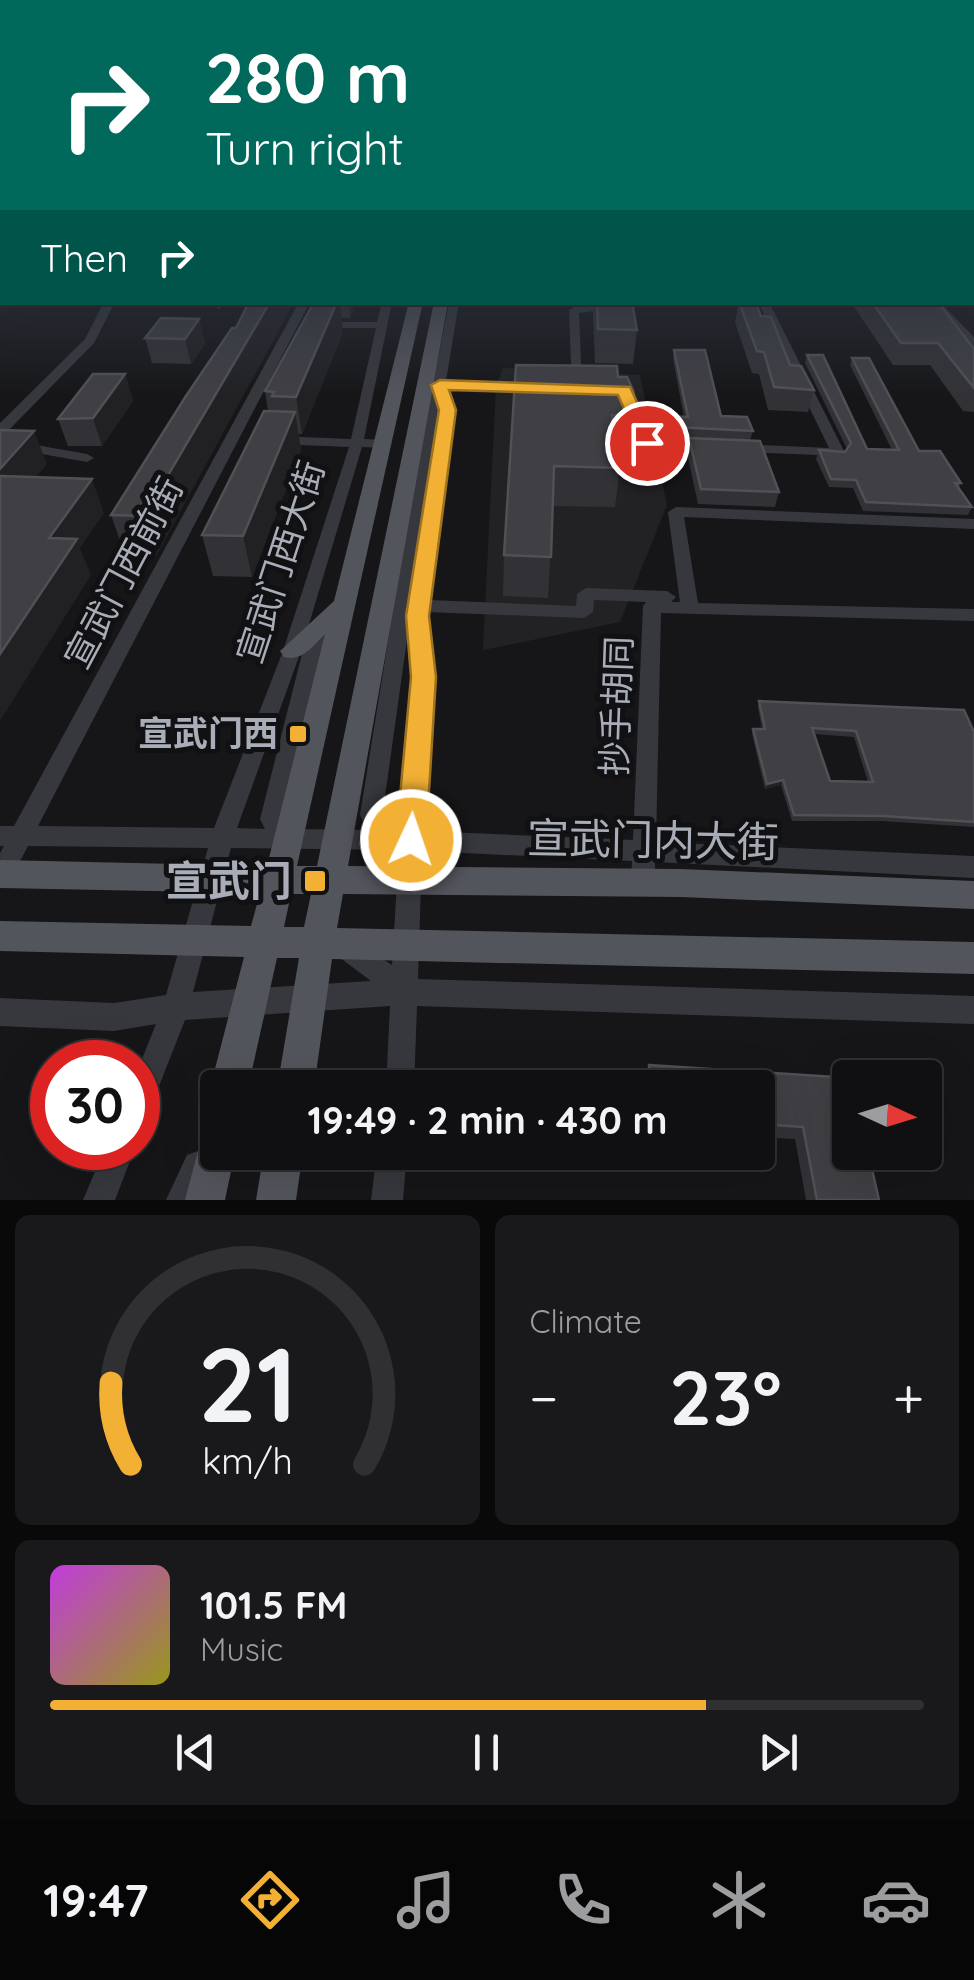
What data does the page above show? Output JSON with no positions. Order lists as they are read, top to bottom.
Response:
{
  "streets": {
    "main road": ["宣武门西大街", "宣武门内大街"],
    "street": ["宣武门西前街", "抄手胡同"]
  },
  "crossings": [
    ["宣武门西大街", "宣武门内大街"],
    ["宣武门西前街", "宣武门内大街"],
    ["抄手胡同", "宣武门内大街"]
  ],
  "places": {
    "transit": ["宣武门西", "宣武门"]
  },
  "north": "right",
  "page": {
    "turn": ["280 m", "Turn right"],
    "then": "Then",
    "limit": "30",
    "trip": "19:49 · 2 min · 430 m",
    "tile": "Climate",
    "heat": ["−", "23°", "+"],
    "song": ["101.5 FM", "Music"],
    "tabs": "19:47",
    "gauge": ["21", "km/h"]
  }
}
